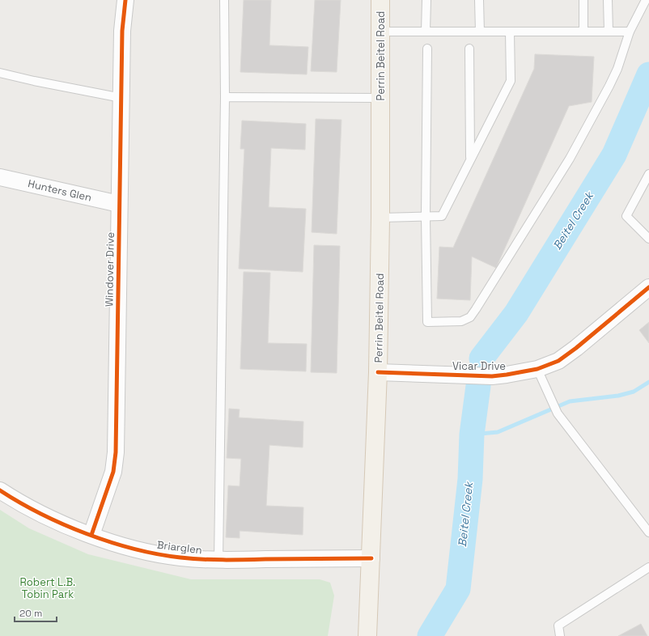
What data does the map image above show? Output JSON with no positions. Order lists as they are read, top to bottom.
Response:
{
  "streets": {
    "main road": ["Perrin Beitel Road"],
    "street": [
      "Hunters Glen",
      "Windover Drive",
      "Vicar Drive",
      "Briarglen"
    ]
  },
  "crossings": [
    ["Perrin Beitel Road", "Vicar Drive"],
    ["Perrin Beitel Road", "Briarglen"],
    ["Hunters Glen", "Windover Drive"],
    ["Windover Drive", "Briarglen"]
  ],
  "water": ["Beitel Creek"],
  "parks": ["Robert L.B. Tobin Park"],
  "scale_bar": "20 m"
}
